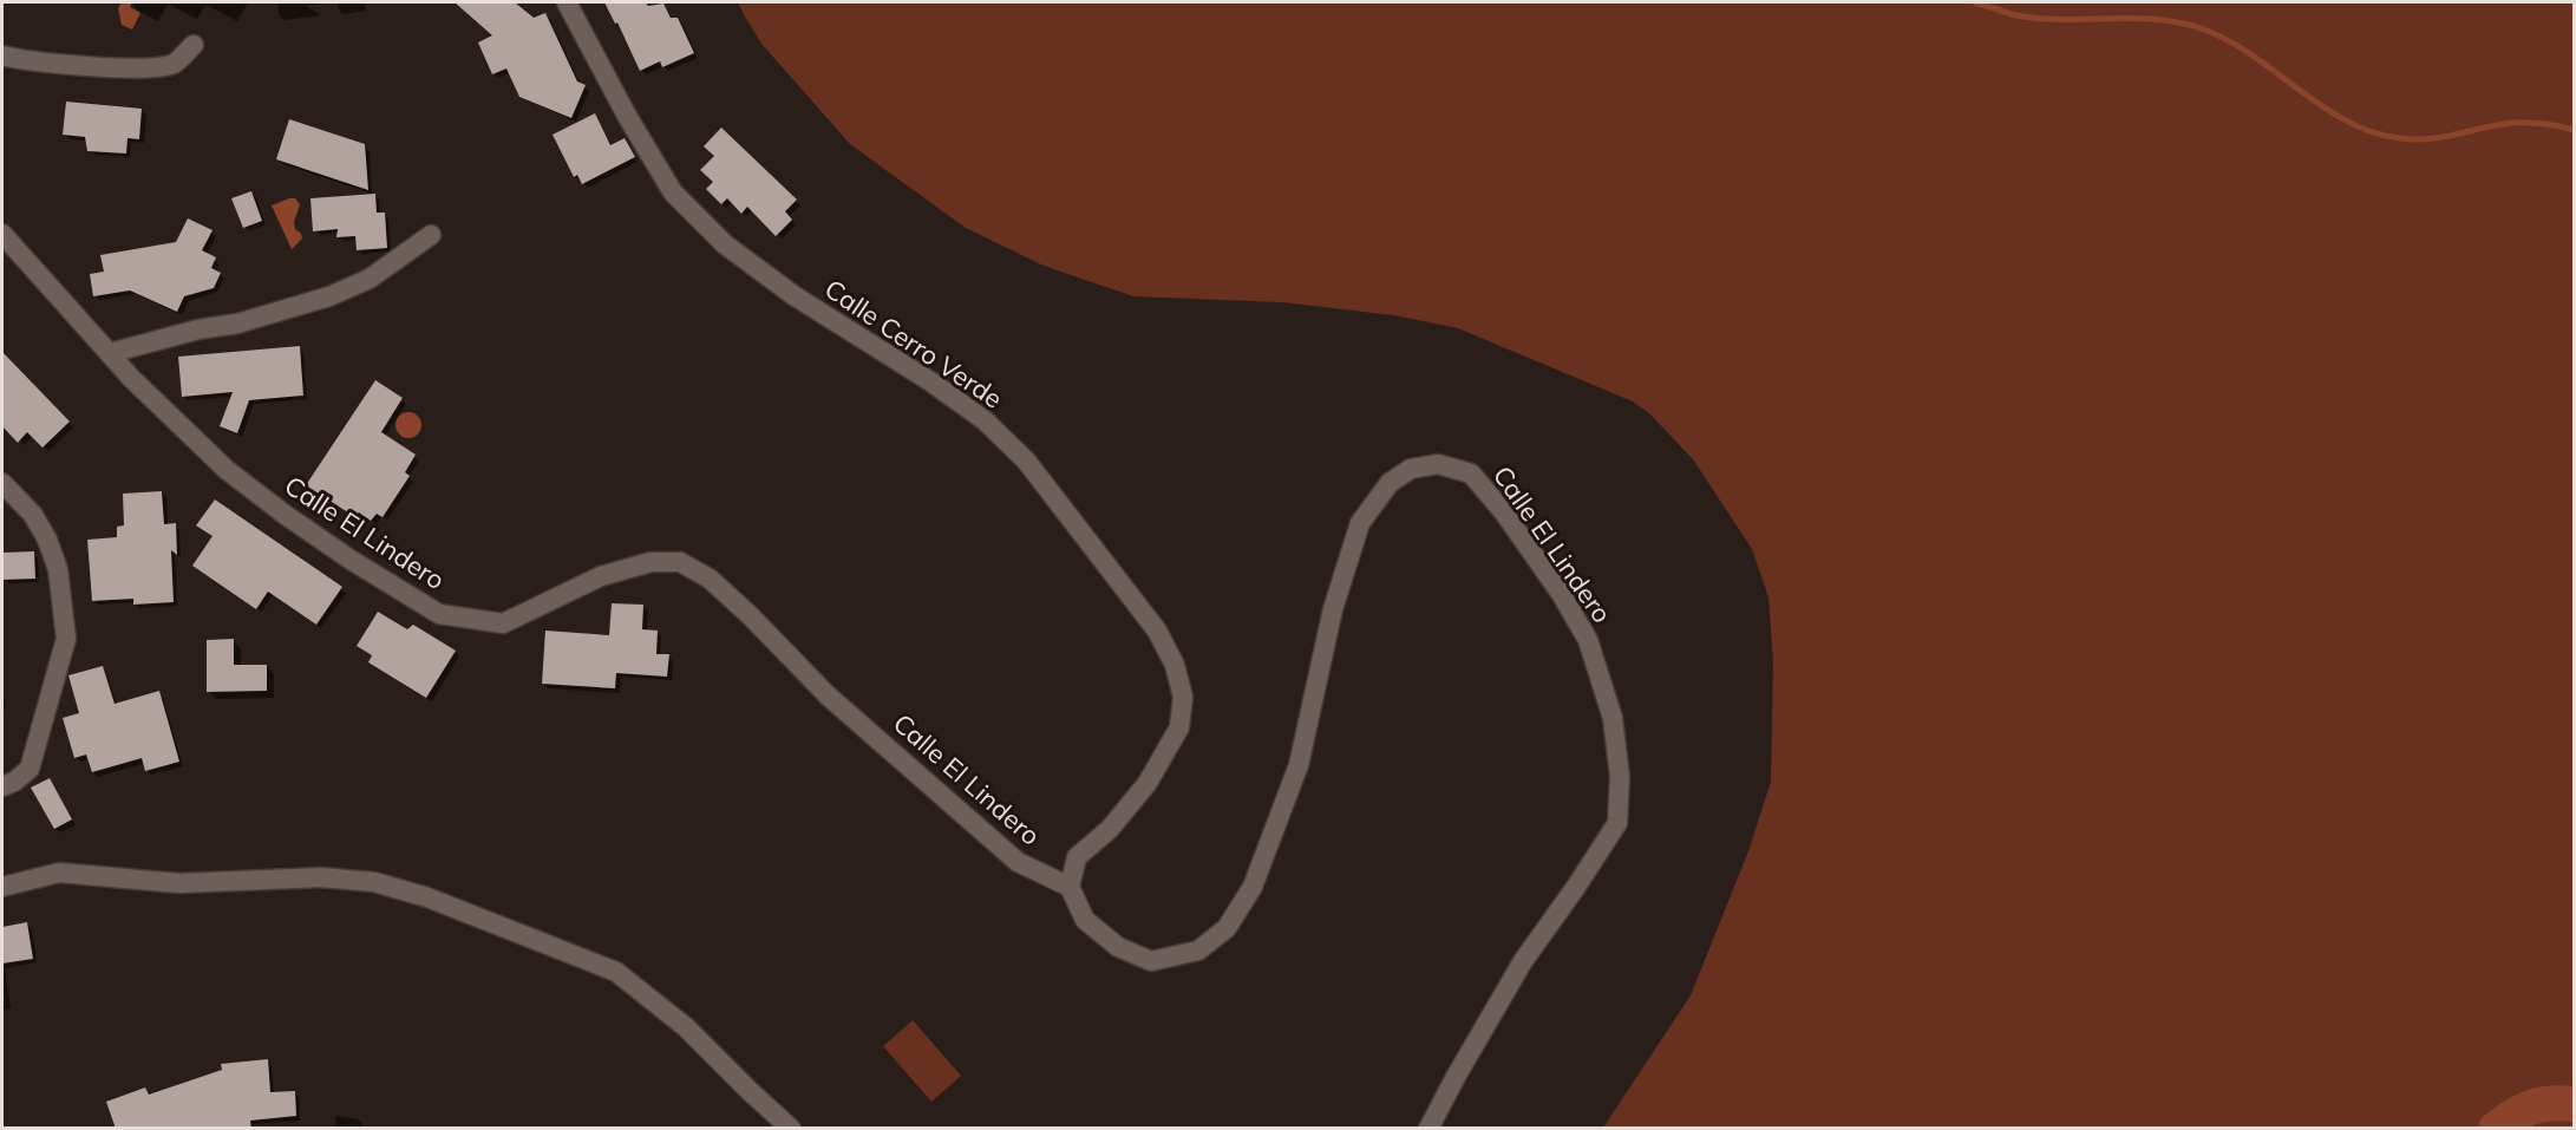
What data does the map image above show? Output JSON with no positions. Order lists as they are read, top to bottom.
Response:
{
  "streets": {
    "street": ["Calle Cerro Verde", "Calle El Lindero"]
  },
  "crossings": [
    ["Calle Cerro Verde", "Calle El Lindero"]
  ]
}
